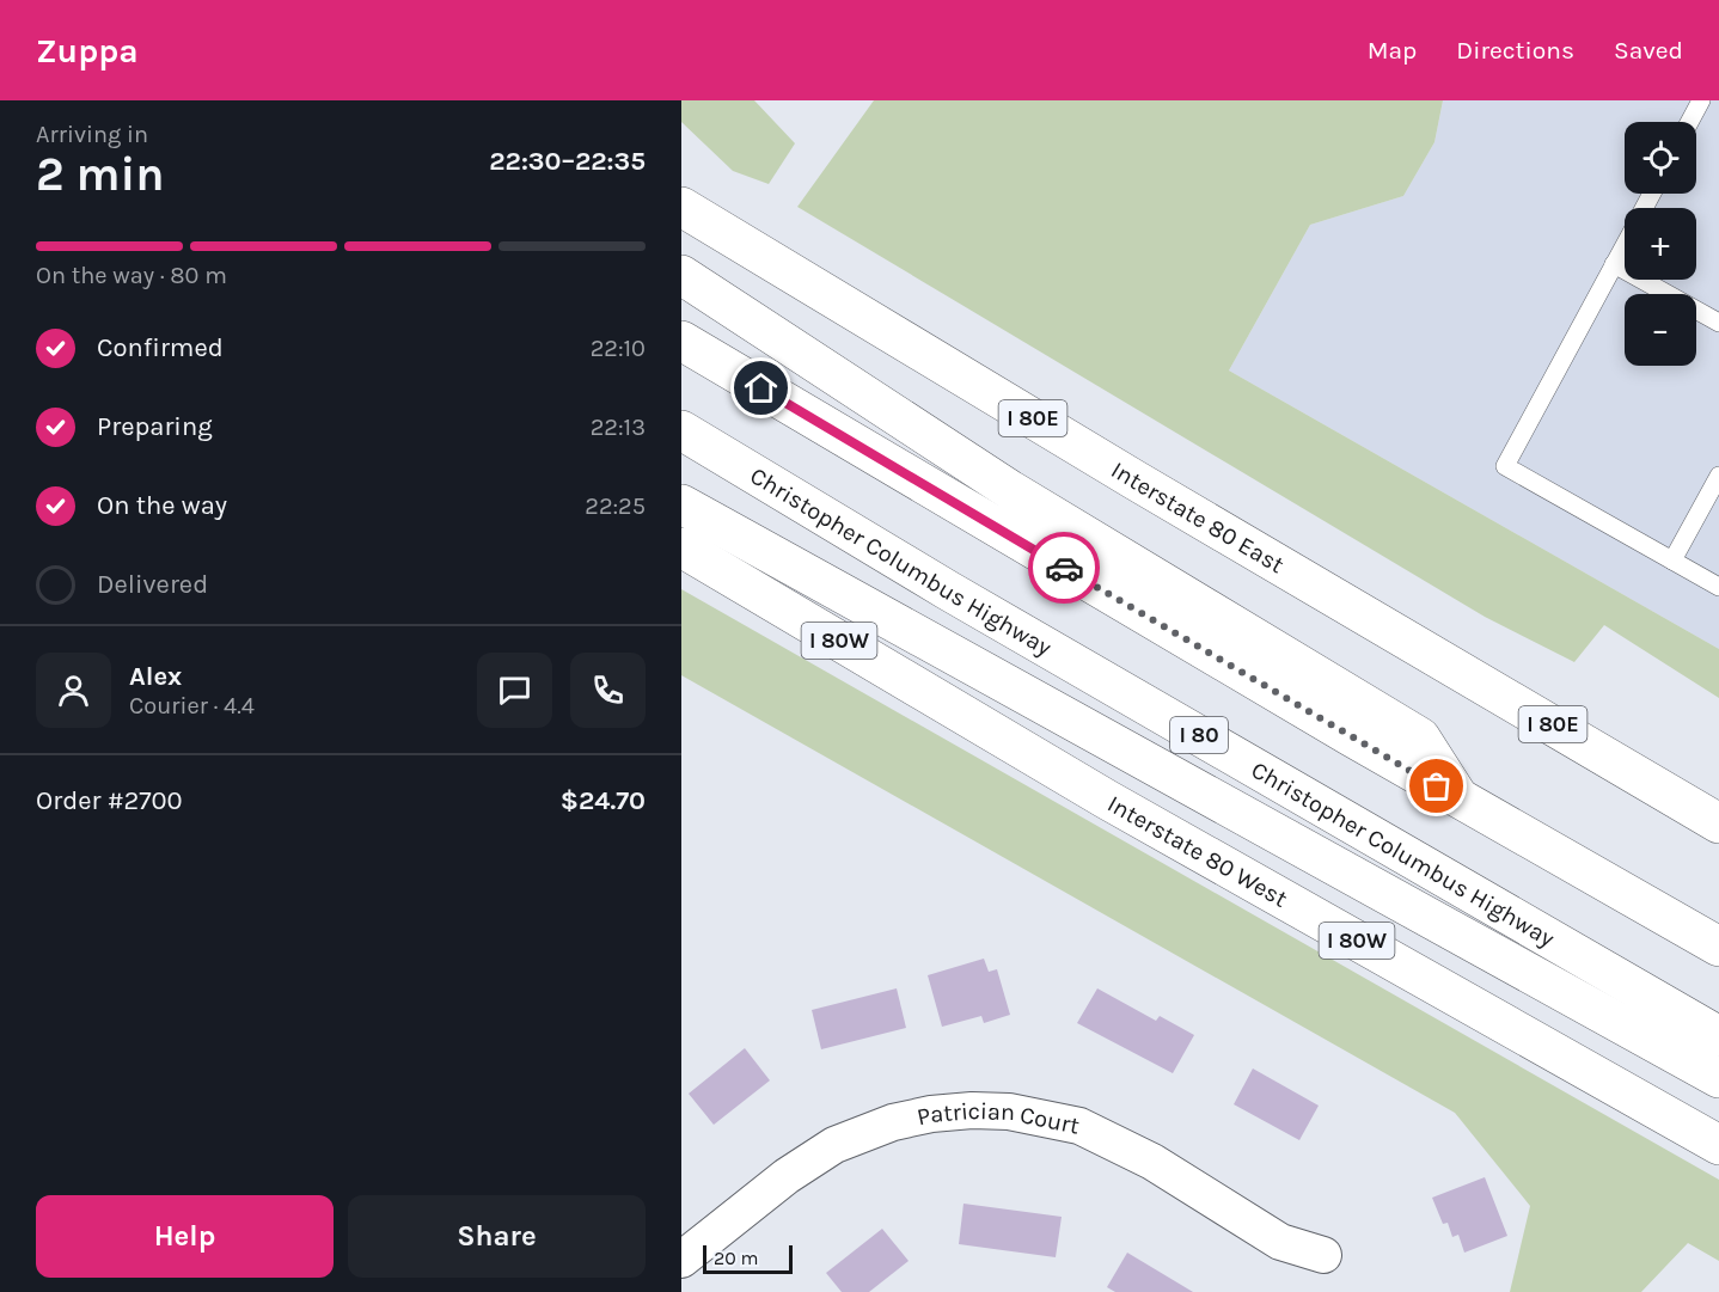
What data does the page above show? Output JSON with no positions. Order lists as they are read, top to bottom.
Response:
{
  "streets": {
    "highway": [
      "I 80E",
      "Interstate 80 East",
      "Christopher Columbus Highway",
      "I 80W",
      "I 80",
      "Interstate 80 West"
    ],
    "street": ["Patrician Court"]
  },
  "scale_bar": "20 m",
  "page": {
    "header": "Zuppa",
    "nav": ["Map", "Directions", "Saved"],
    "heading": ["2 min", "Arriving in", "22:30–22:35"],
    "panel": [
      "Alex",
      "Courier · 4.4",
      "Order #2700",
      "$24.70"
    ],
    "map_buttons": ["+", "−"],
    "bar": "On the way · 80 m",
    "list": [
      ["Confirmed", "22:10"],
      ["Preparing", "22:13"],
      ["On the way", "22:25"],
      "Delivered"
    ],
    "buttons": ["Help", "Share"],
    "scale": "20 m"
  }
}
